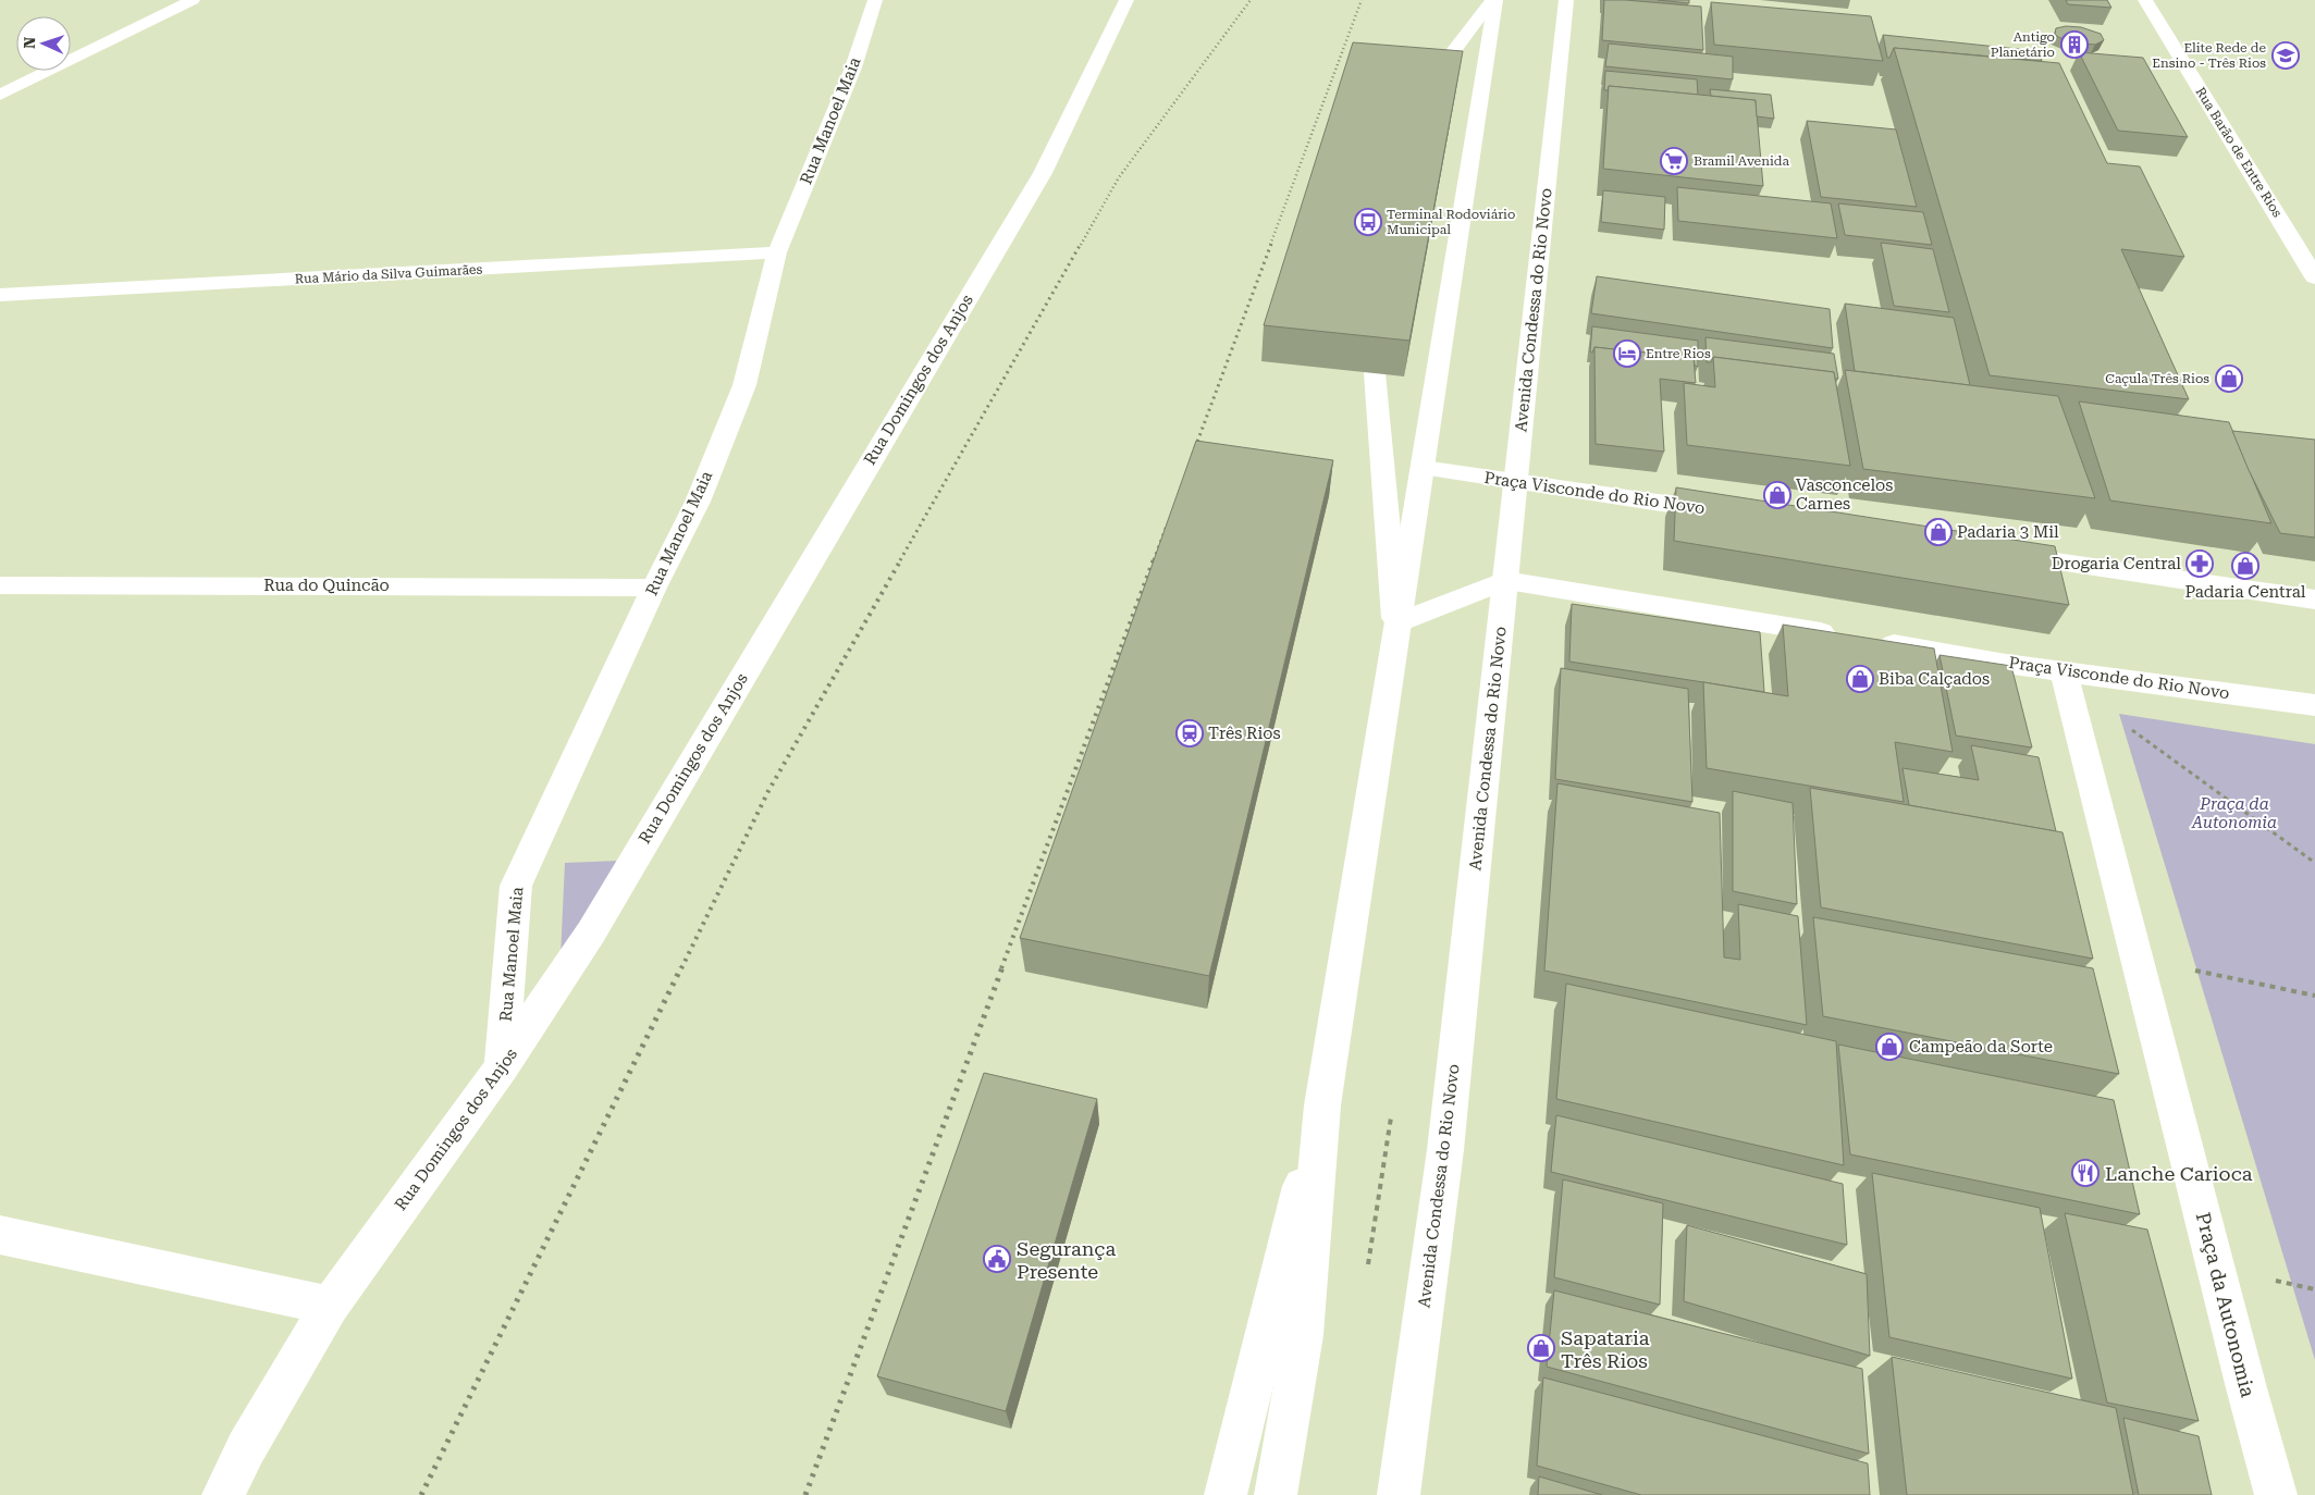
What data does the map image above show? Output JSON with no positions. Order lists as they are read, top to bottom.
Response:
{
  "streets": {
    "street": [
      "Rua Manoel Maia",
      "Rua Barão de Entre Rios",
      "Rua Mário da Silva Guimarães",
      "Avenida Condessa do Rio Novo",
      "Rua Domingos dos Anjos",
      "Praça Visconde do Rio Novo",
      "Rua do Quincão",
      "Praça da Autonomia"
    ]
  },
  "crossings": [
    ["Rua Manoel Maia", "Rua Mário da Silva Guimarães"],
    ["Rua Manoel Maia", "Rua Domingos dos Anjos"],
    ["Rua Manoel Maia", "Rua do Quincão"],
    ["Avenida Condessa do Rio Novo", "Praça Visconde do Rio Novo"],
    ["Praça Visconde do Rio Novo", "Praça da Autonomia"]
  ],
  "parks": ["Praça da Autonomia"],
  "places": {
    "building": ["Antigo Planetário"],
    "school or university": ["Elite Rede de Ensino - Três Rios"],
    "supermarket": ["Bramil Avenida"],
    "bus stop": ["Terminal Rodoviário Municipal"],
    "hotel": ["Entre Rios"],
    "shop": [
      "Caçula Três Rios",
      "Vasconcelos Carnes",
      "Padaria 3 Mil",
      "Padaria Central",
      "Biba Calçados",
      "Campeão da Sorte",
      "Sapataria Três Rios"
    ],
    "pharmacy": ["Drogaria Central"],
    "station": ["Três Rios"],
    "restaurant": ["Lanche Carioca"],
    "public building": ["Segurança Presente"]
  },
  "north": "left"
}
